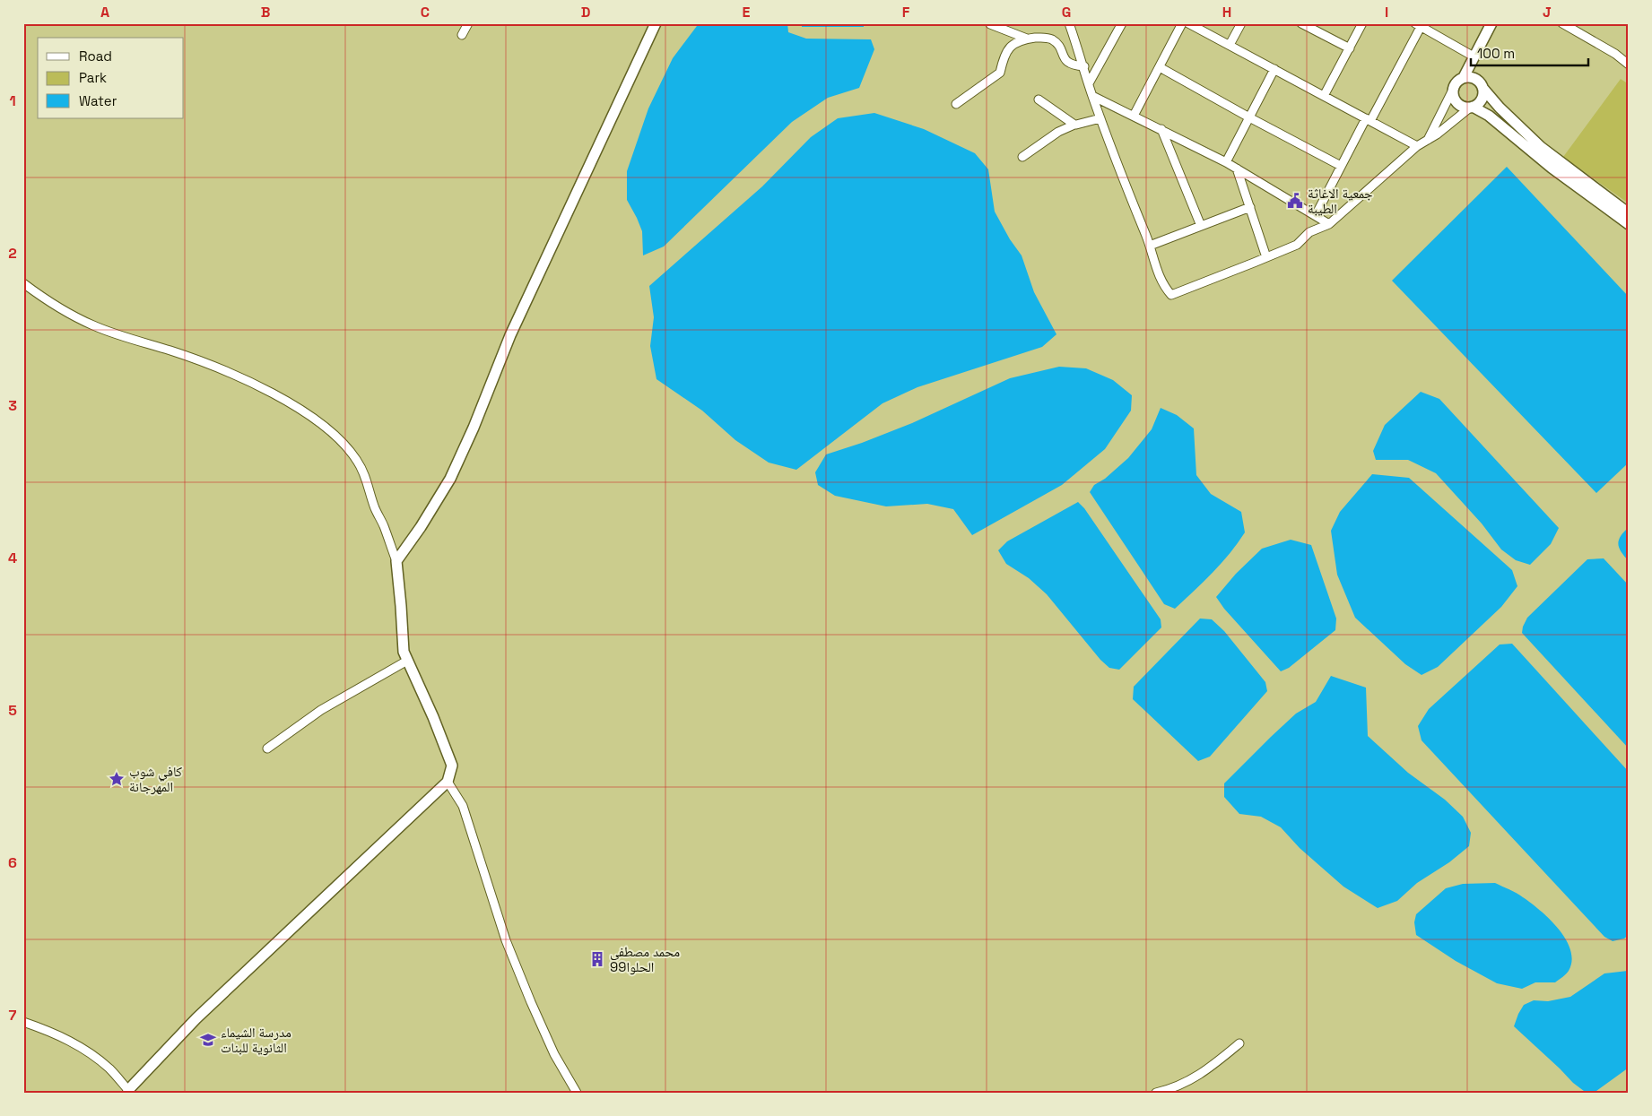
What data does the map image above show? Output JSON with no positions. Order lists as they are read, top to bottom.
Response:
{
  "places": {
    "public building": ["جمعية الاغاثة الطيبة"],
    "place": ["كافي شوب المهرجانة"],
    "building": ["محمد مصطفى الحلوا99"],
    "school or university": ["مدرسة الشيماء الثانوية للبنات"]
  },
  "legend": ["Road", "Park", "Water"],
  "scale_bar": "100 m",
  "grid": {
    "columns": [
      "A",
      "B",
      "C",
      "D",
      "E",
      "F",
      "G",
      "H",
      "I",
      "J"
    ],
    "rows": [
      "1",
      "2",
      "3",
      "4",
      "5",
      "6",
      "7"
    ]
  }
}
